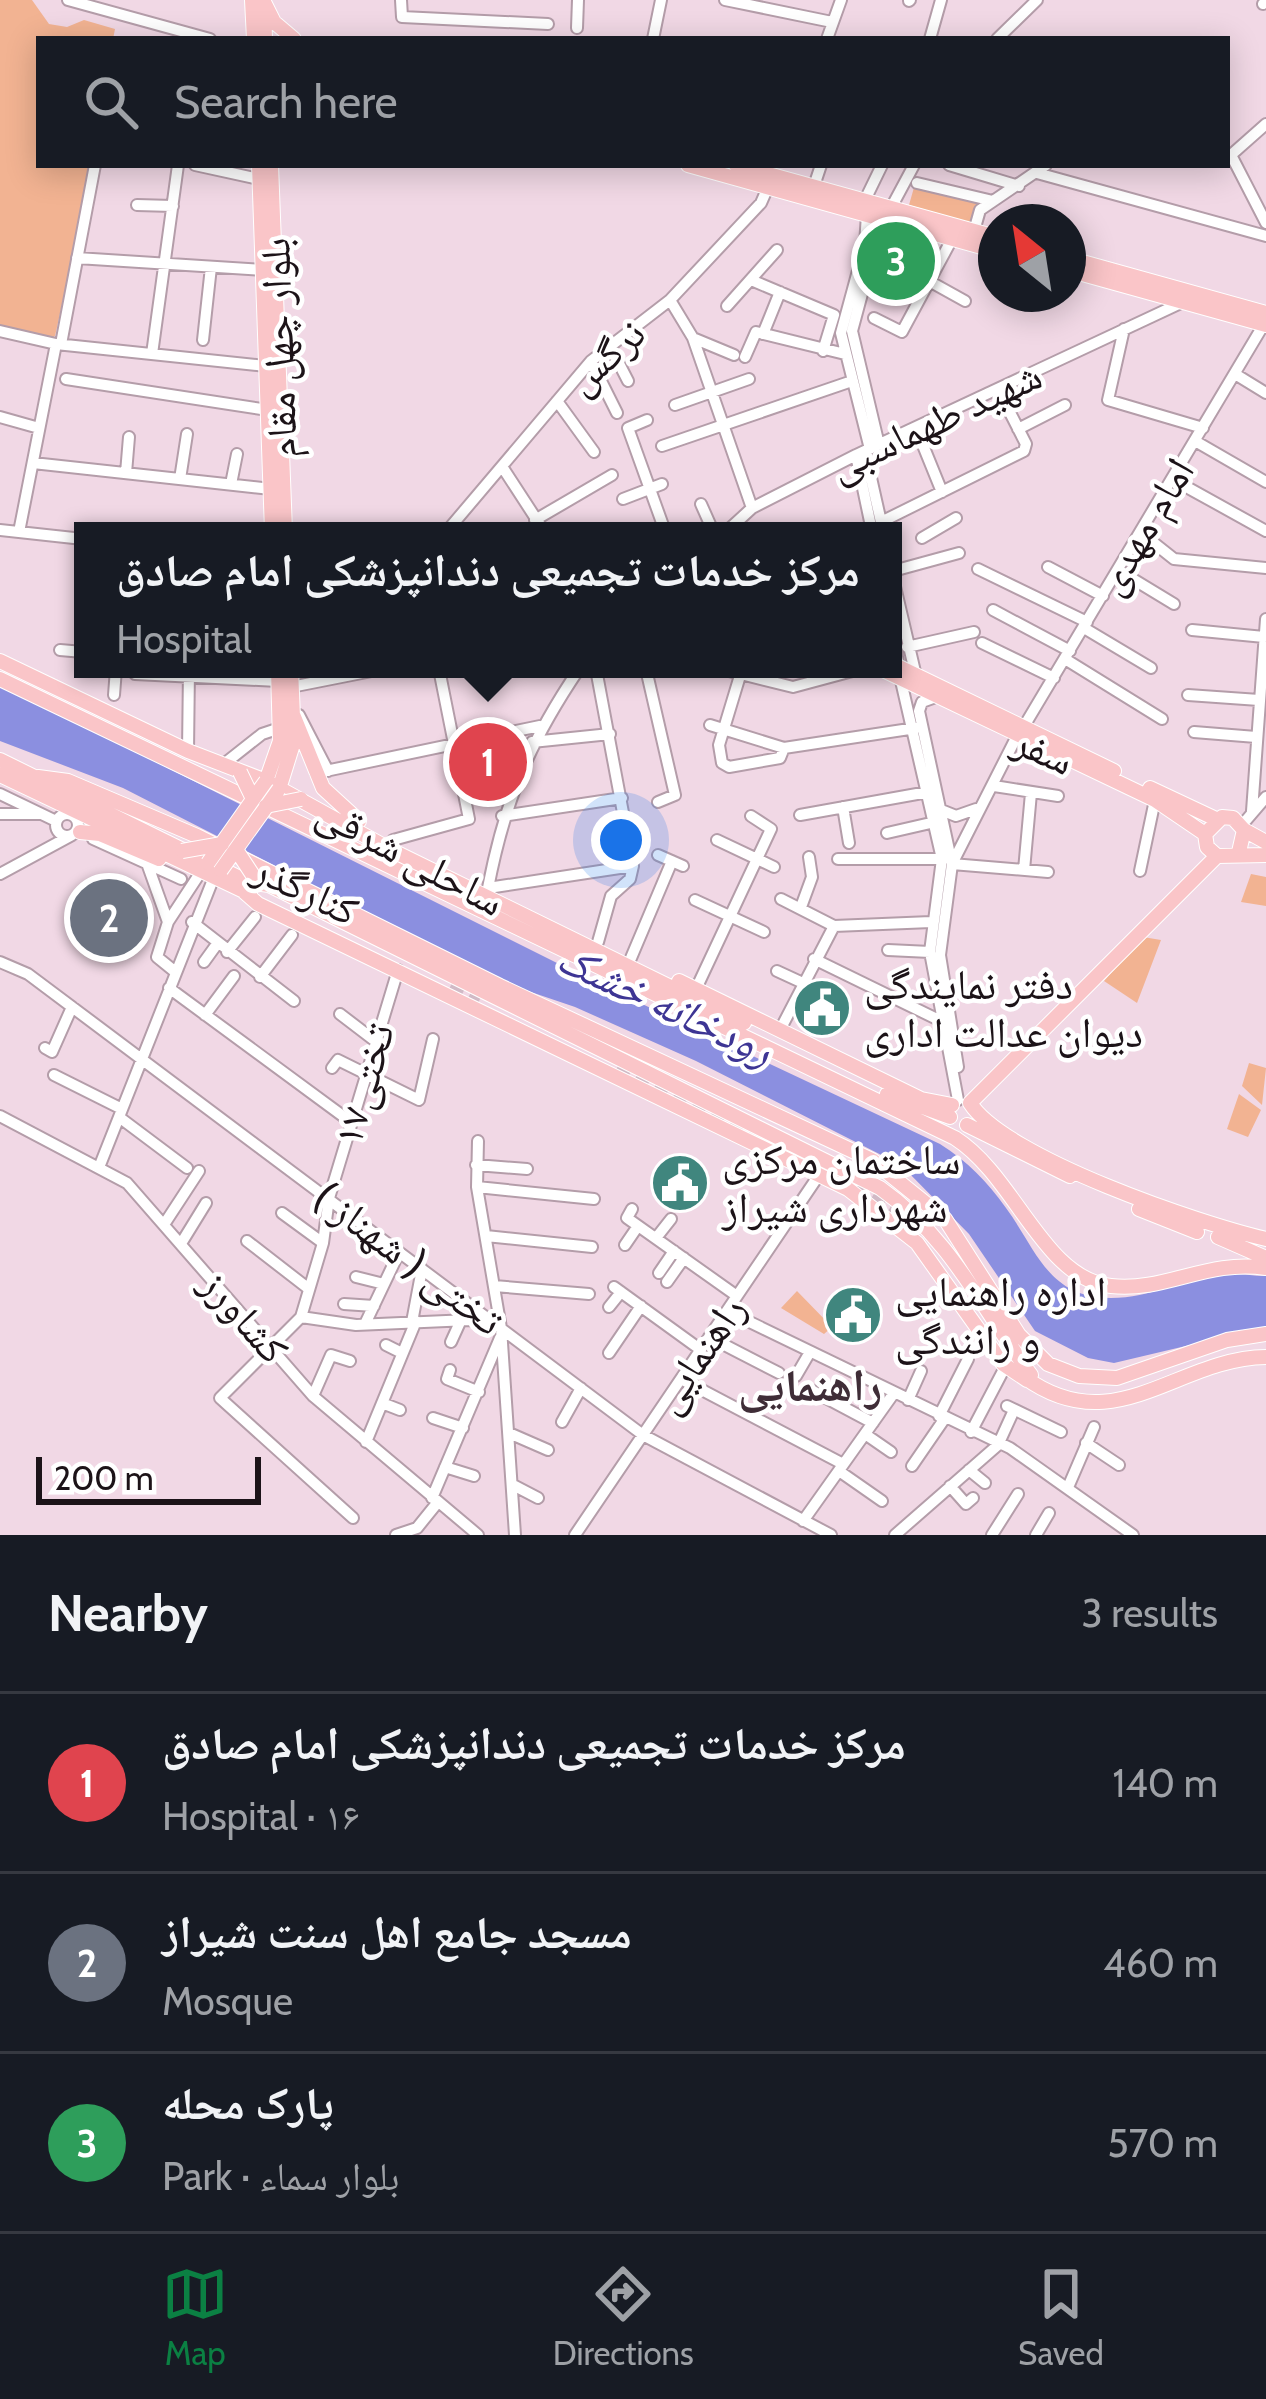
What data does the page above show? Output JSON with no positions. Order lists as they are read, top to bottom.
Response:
{
  "streets": {
    "main road": [
      "بلوار چهل مقام",
      "سفر",
      "ساحلی شرقی",
      "کنارگذر"
    ],
    "street": [
      "نرگس",
      "شهید طهماسبی",
      "امام مهدی",
      "تختی۱۷",
      "تختی ( شهناز )",
      "کشاورز",
      "راهنمایی"
    ]
  },
  "crossings": [
    ["امام مهدی", "سفر"],
    ["تختی۱۷", "تختی ( شهناز )"],
    ["تختی ( شهناز )", "راهنمایی"]
  ],
  "districts": ["راهنمایی"],
  "water": ["رودخانه خشک"],
  "places": {
    "public building": ["دفتر نمایندگی دیوان عدالت اداری", "ساختمان مرکزی شهرداری شیراز", "اداره راهنمایی و رانندگی"]
  },
  "scale_bar": "200 m",
  "north": "top left",
  "page": {
    "search": "Search here",
    "pins": ["3", "1", "2"],
    "popup": ["مرکز خدمات تجمیعی دندانپزشکی امام صادق", "Hospital"],
    "scale": "200 m",
    "heading": ["Nearby", "3 results"],
    "list": [
      {
        "mark": "1",
        "name": "مرکز خدمات تجمیعی دندانپزشکی امام صادق",
        "note": "Hospital · ۱۶",
        "value": "140 m"
      },
      {
        "mark": "2",
        "name": "مسجد جامع اهل سنت شیراز",
        "note": "Mosque",
        "value": "460 m"
      },
      {
        "mark": "3",
        "name": "پارک محله",
        "note": "Park · بلوار سماء",
        "value": "570 m"
      }
    ],
    "nav": ["Map", "Directions", "Saved"]
  }
}
